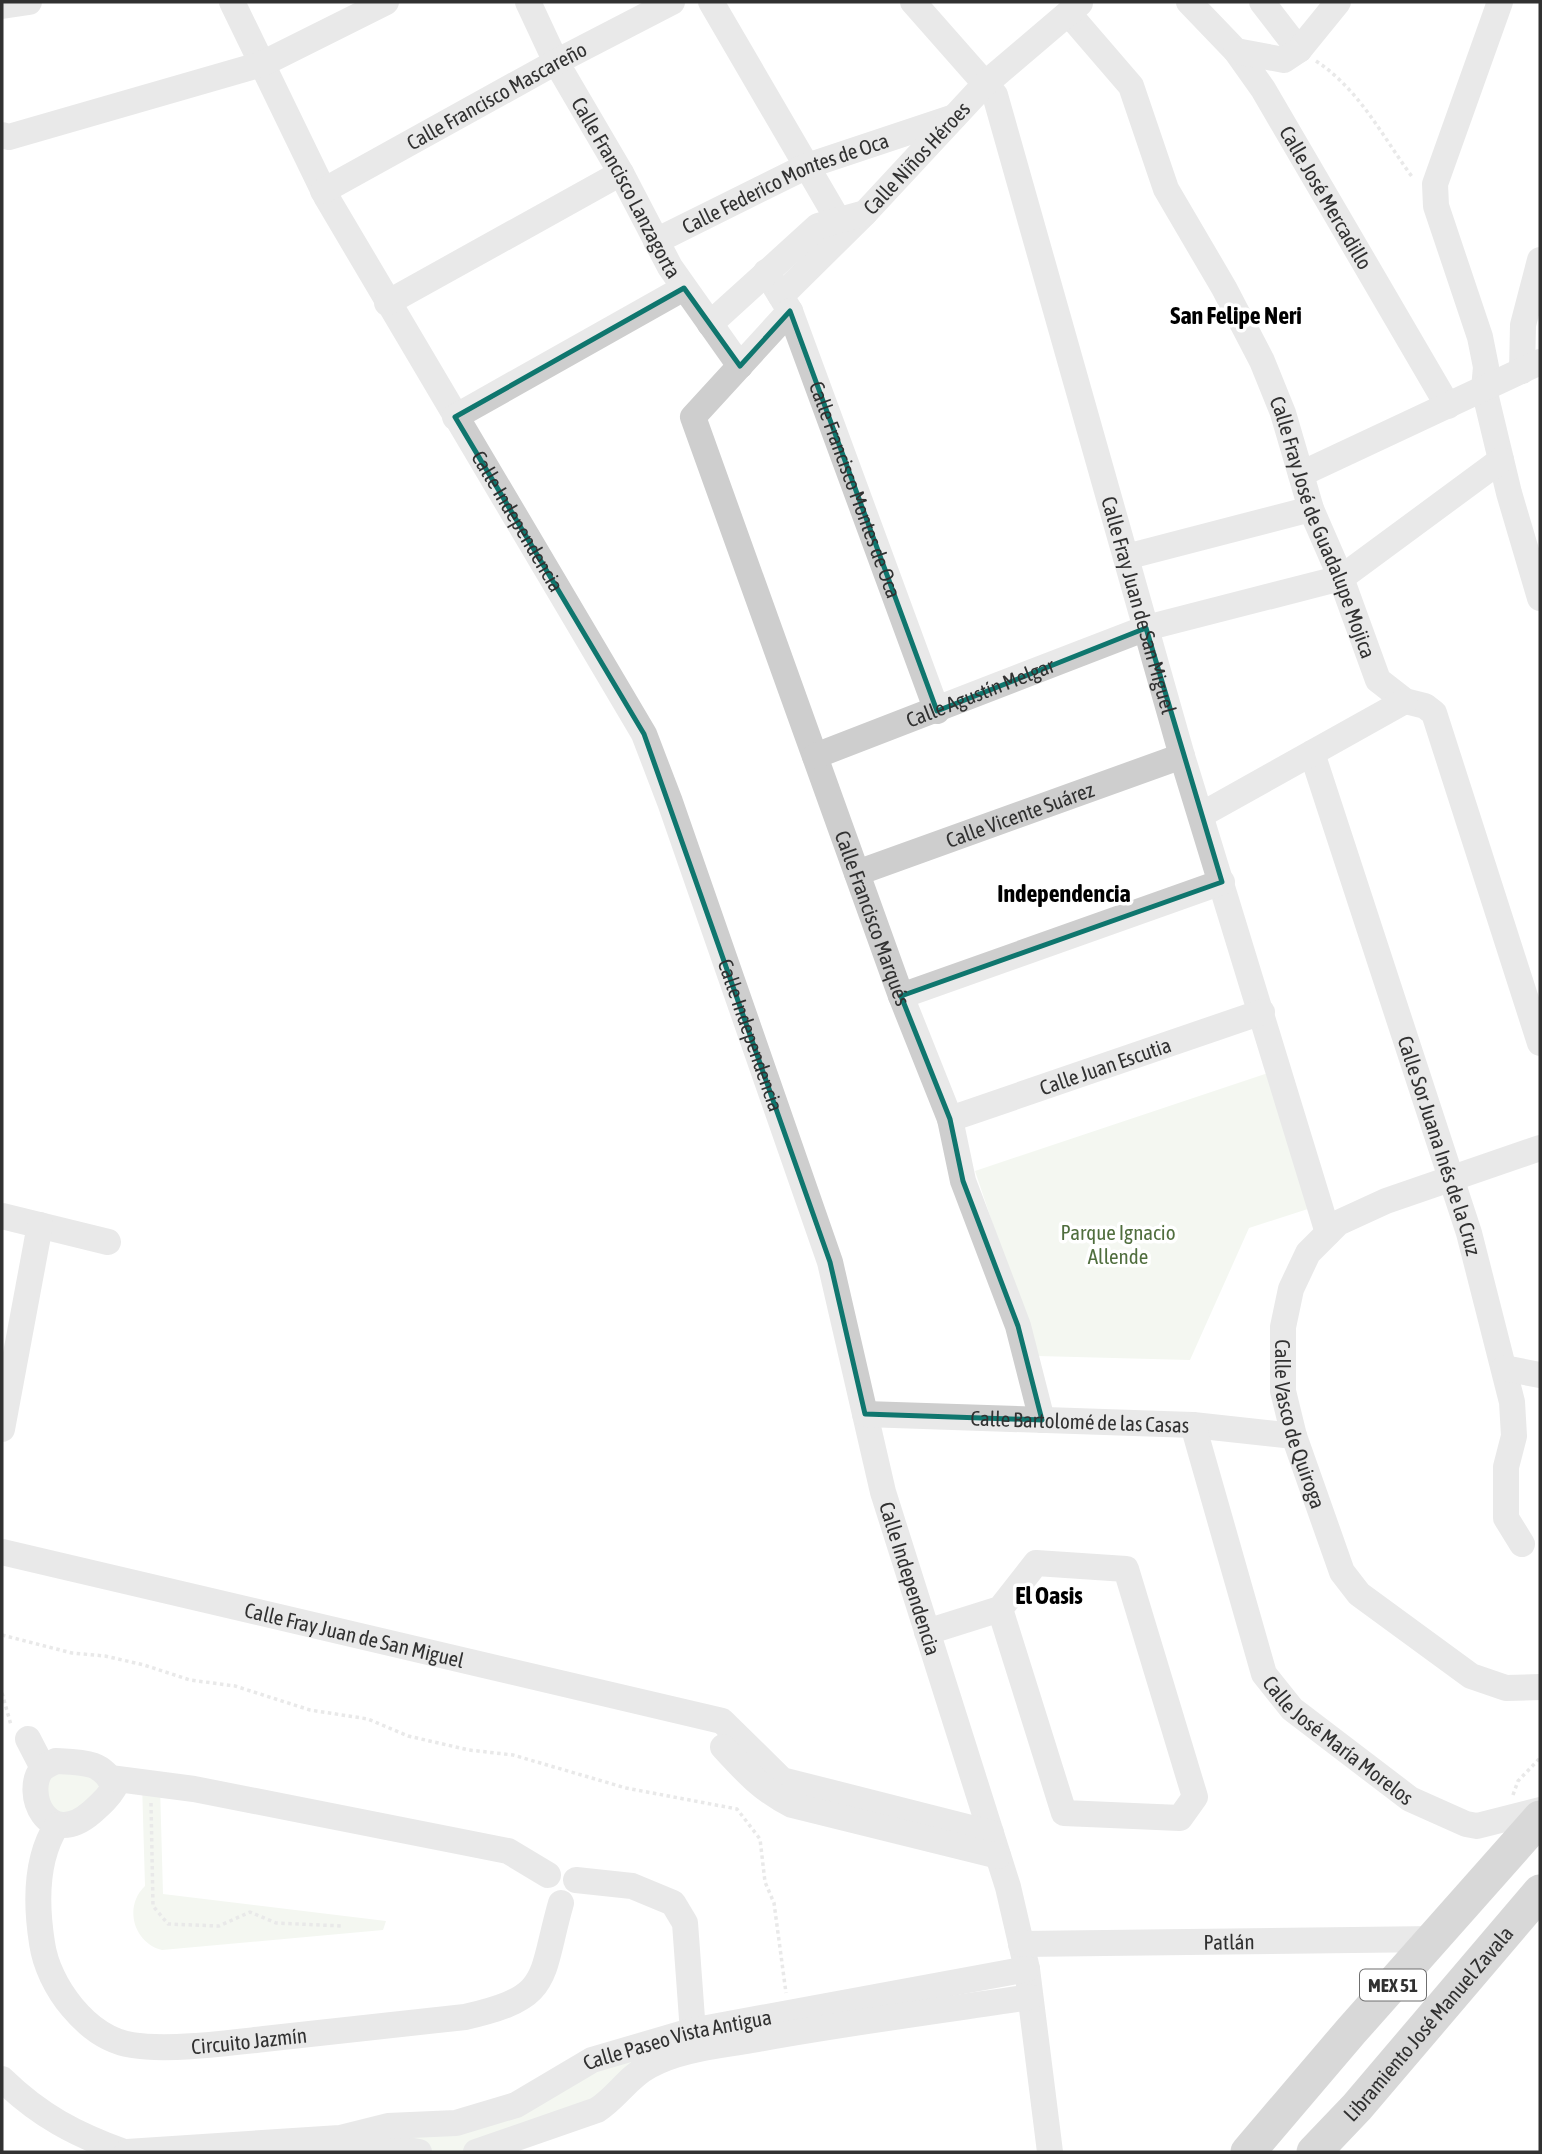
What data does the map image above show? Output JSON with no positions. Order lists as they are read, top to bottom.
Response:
{
  "streets": {
    "main road": ["MEX 51", "Libramiento José Manuel Zavala"],
    "street": [
      "Calle Francisco Mascareño",
      "Calle Niños Héroes",
      "Calle Federico Montes de Oca",
      "Calle Francisco Lanzagorta",
      "Calle José Mercadillo",
      "Calle Francisco Montes de Oca",
      "Calle Independencia",
      "Calle Fray José de Guadalupe Mojica",
      "Calle Fray Juan de San Miguel",
      "Calle Agustín Melgar",
      "Calle Vicente Suárez",
      "Calle Francisco Marqués",
      "Calle Juan Escutia",
      "Calle Sor Juana Inés de la Cruz",
      "Calle Bartolomé de las Casas",
      "Calle Vasco de Quiroga",
      "Calle José María Morelos",
      "Patlán",
      "Circuito Jazmín",
      "Calle Paseo Vista Antigua"
    ]
  },
  "crossings": [
    ["Calle Francisco Mascareño", "Calle Francisco Lanzagorta"],
    ["Calle Francisco Mascareño", "Calle Independencia"],
    ["Calle Niños Héroes", "Calle Federico Montes de Oca"],
    ["Calle Niños Héroes", "Calle Francisco Lanzagorta"],
    ["Calle Niños Héroes", "Calle Francisco Montes de Oca"],
    ["Calle Niños Héroes", "Calle Fray José de Guadalupe Mojica"],
    ["Calle Niños Héroes", "Calle Fray Juan de San Miguel"],
    ["Calle Federico Montes de Oca", "Calle Francisco Lanzagorta"],
    ["Calle Francisco Lanzagorta", "Calle Francisco Marqués"],
    ["Calle Francisco Montes de Oca", "Calle Agustín Melgar"],
    ["Calle Independencia", "Calle Fray Juan de San Miguel"],
    ["Calle Independencia", "Calle Bartolomé de las Casas"],
    ["Calle Independencia", "Patlán"],
    ["Calle Independencia", "Calle Paseo Vista Antigua"],
    ["Calle Fray José de Guadalupe Mojica", "Calle Agustín Melgar"],
    ["Calle Fray Juan de San Miguel", "Calle Agustín Melgar"],
    ["Calle Fray Juan de San Miguel", "Calle Vicente Suárez"],
    ["Calle Fray Juan de San Miguel", "Calle Juan Escutia"],
    ["Calle Fray Juan de San Miguel", "Calle Vasco de Quiroga"],
    ["Calle Agustín Melgar", "Calle Francisco Marqués"],
    ["Calle Vicente Suárez", "Calle Francisco Marqués"],
    ["Calle Francisco Marqués", "Calle Juan Escutia"],
    ["Calle Francisco Marqués", "Calle Bartolomé de las Casas"],
    ["Calle Sor Juana Inés de la Cruz", "Calle Vasco de Quiroga"],
    ["Calle Bartolomé de las Casas", "Calle Vasco de Quiroga"],
    ["Calle Bartolomé de las Casas", "Calle José María Morelos"],
    ["Calle José María Morelos", "MEX 51"],
    ["Patlán", "MEX 51"]
  ],
  "districts": ["San Felipe Neri", "Independencia", "El Oasis"],
  "parks": ["Parque Ignacio Allende"]
}
